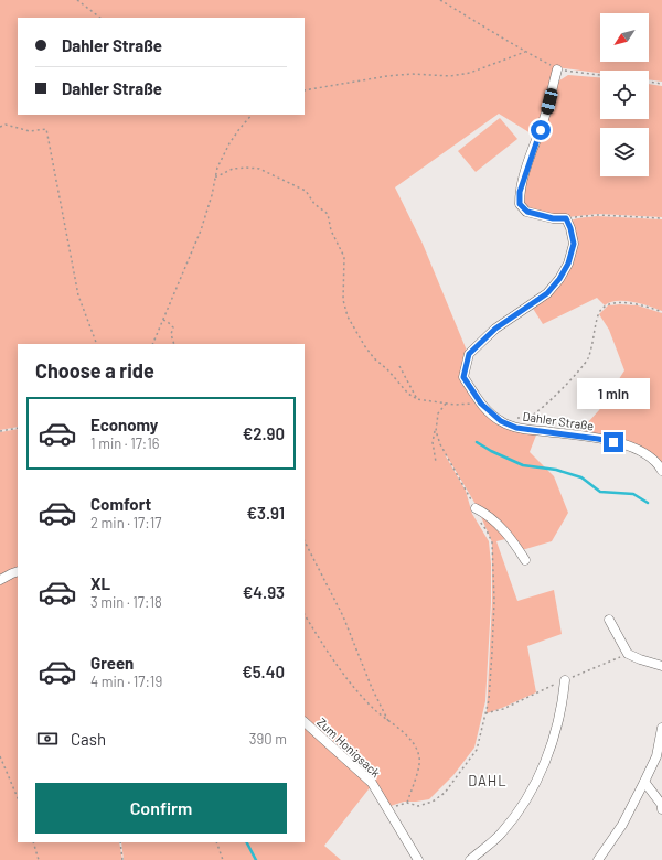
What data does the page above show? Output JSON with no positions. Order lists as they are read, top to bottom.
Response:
{
  "streets": {
    "street": ["Dahler Straße", "Zum Honigsack"]
  },
  "districts": ["DAHL"],
  "north": "bottom left",
  "page": {
    "banner": ["Dahler Straße", "Dahler Straße"],
    "heading": "Choose a ride",
    "bubble": "1 min",
    "list": [
      {
        "name": "Economy",
        "note": "1 min · 17:16",
        "value": "€2.90"
      },
      {
        "name": "Comfort",
        "note": "2 min · 17:17",
        "value": "€3.91"
      },
      {
        "name": "XL",
        "note": "3 min · 17:18",
        "value": "€4.93"
      },
      {
        "name": "Green",
        "note": "4 min · 17:19",
        "value": "€5.40"
      }
    ],
    "pay": ["Cash", "390 m"],
    "buttons": "Confirm"
  }
}
